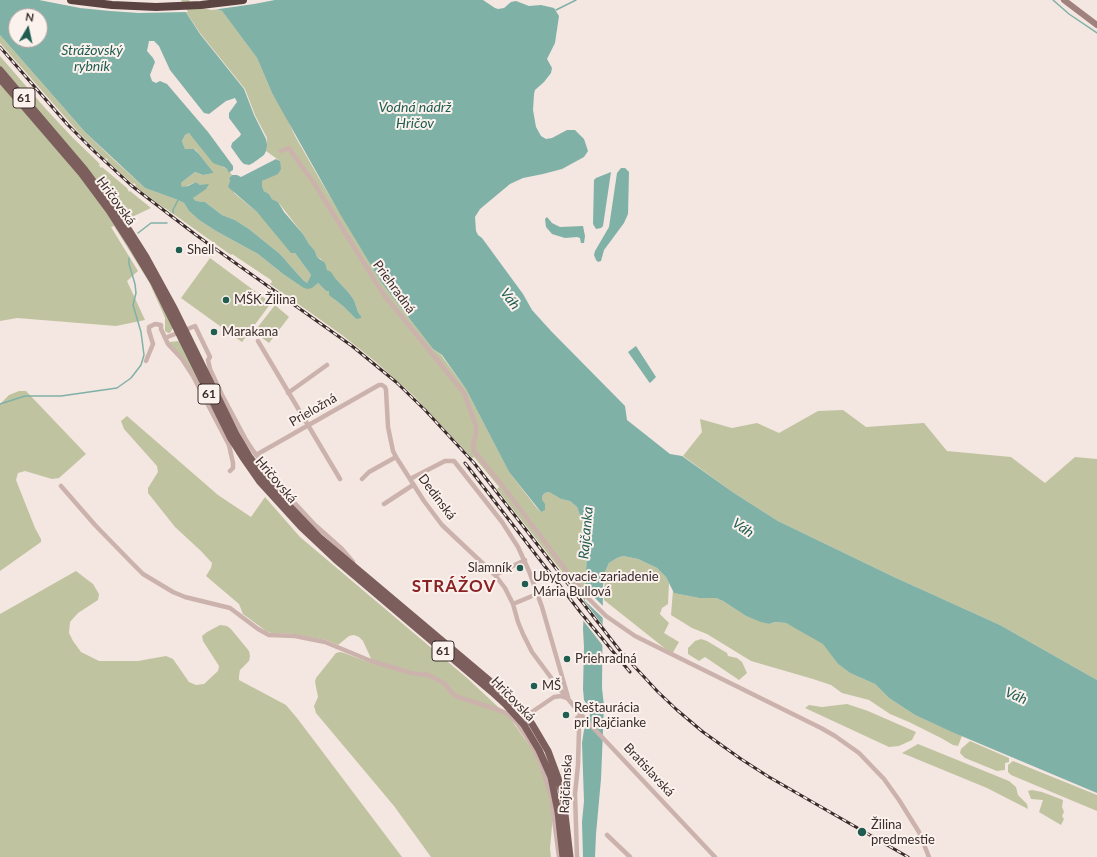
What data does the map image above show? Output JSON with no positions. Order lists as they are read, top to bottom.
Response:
{
  "streets": {
    "main road": ["61", "Hričovská"],
    "street": [
      "Priehradná",
      "Prieložná",
      "Dedinská",
      "Bratislavská",
      "Rajčianska"
    ]
  },
  "crossings": [
    ["Hričovská", "Prieložná"],
    ["Prieložná", "Dedinská"],
    ["Dedinská", "Bratislavská"],
    ["Bratislavská", "Rajčianska"]
  ],
  "districts": ["STRÁŽOV"],
  "water": [
    "Strážovský rybník",
    "Vodná nádrž Hričov",
    "Váh",
    "Rajčanka"
  ],
  "places": [
    "Shell",
    "MŠK Žilina",
    "Marakana",
    "Slamník",
    "Ubytovacie zariadenie Mária Bullová",
    "Priehradná",
    "MŠ",
    "Reštaurácia pri Rajčianke",
    "Žilina predmestie"
  ],
  "north": "top"
}
